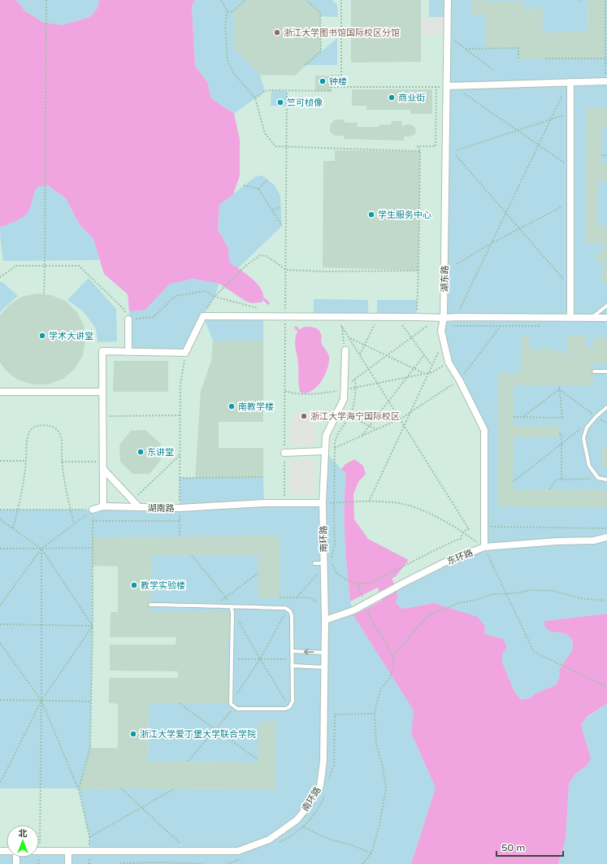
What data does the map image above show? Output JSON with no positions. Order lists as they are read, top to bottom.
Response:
{
  "streets": {
    "street": [
      "湖东路",
      "湖南路",
      "南环路",
      "东环路"
    ]
  },
  "crossings": [
    ["湖东路", "东环路"],
    ["湖南路", "南环路"],
    ["南环路", "东环路"]
  ],
  "places": [
    "浙江大学图书馆国际校区分馆",
    "钟楼",
    "商业街",
    "竺可桢像",
    "学生服务中心",
    "学术大讲堂",
    "南教学楼",
    "浙江大学海宁国际校区",
    "东讲堂",
    "教学实验楼",
    "浙江大学爱丁堡大学联合学院"
  ],
  "scale_bar": "50 m",
  "north": "top"
}
